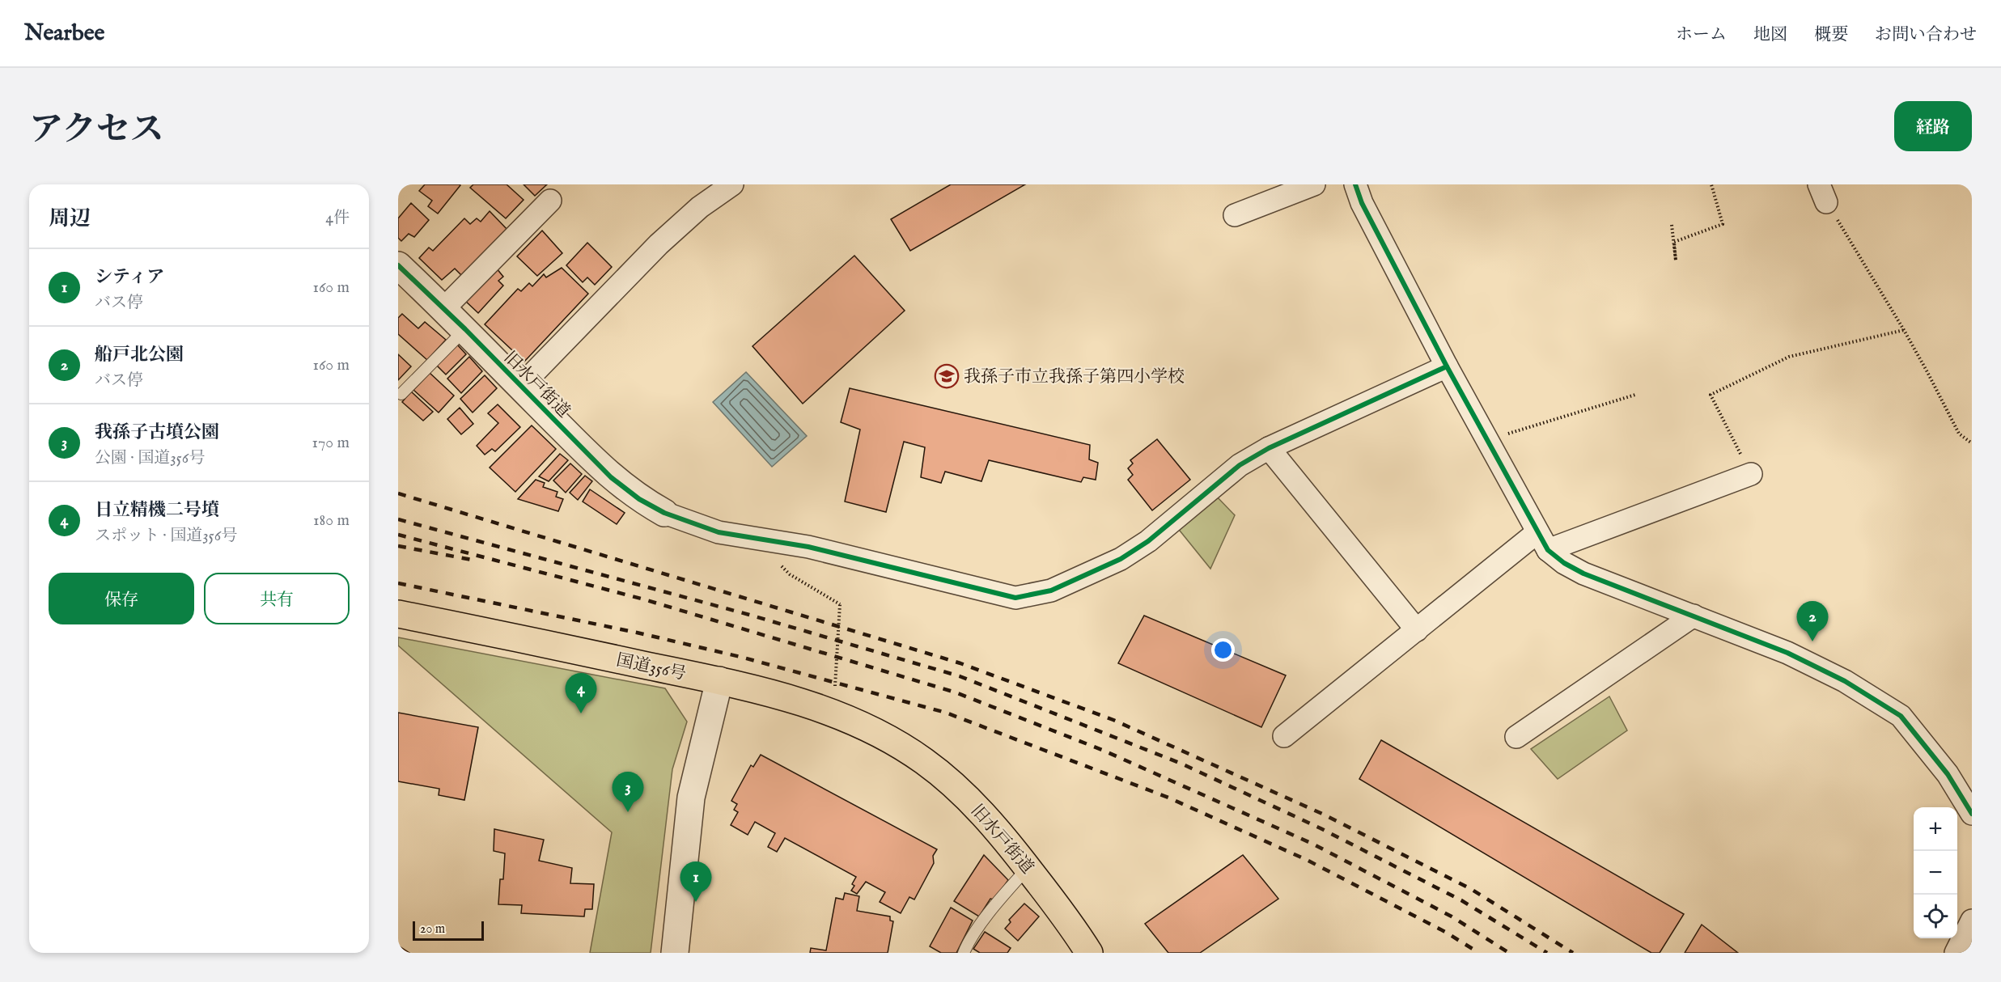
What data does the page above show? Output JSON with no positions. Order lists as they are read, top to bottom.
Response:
{
  "streets": {
    "highway": ["旧水戸街道", "国道356号"]
  },
  "crossings": [
    ["旧水戸街道", "国道356号"]
  ],
  "places": {
    "school or university": ["我孫子市立我孫子第四小学校"]
  },
  "scale_bar": "20 m",
  "page": {
    "header": "Nearbee",
    "nav": [
      "ホーム",
      "地図",
      "概要",
      "お問い合わせ"
    ],
    "title": "アクセス",
    "buttons": [
      "経路",
      ["保存", "共有"]
    ],
    "heading": ["周辺", "4件"],
    "list": [
      {
        "mark": "1",
        "name": "シティア",
        "note": "バス停",
        "value": "160 m"
      },
      {
        "mark": "2",
        "name": "船戸北公園",
        "note": "バス停",
        "value": "160 m"
      },
      {
        "mark": "3",
        "name": "我孫子古墳公園",
        "note": "公園 · 国道356号",
        "value": "170 m"
      },
      {
        "mark": "4",
        "name": "日立精機二号墳",
        "note": "スポット · 国道356号",
        "value": "180 m"
      }
    ],
    "pins": [
      "2",
      "4",
      "3",
      "1"
    ],
    "map_buttons": ["+", "−"],
    "scale": "20 m"
  }
}
